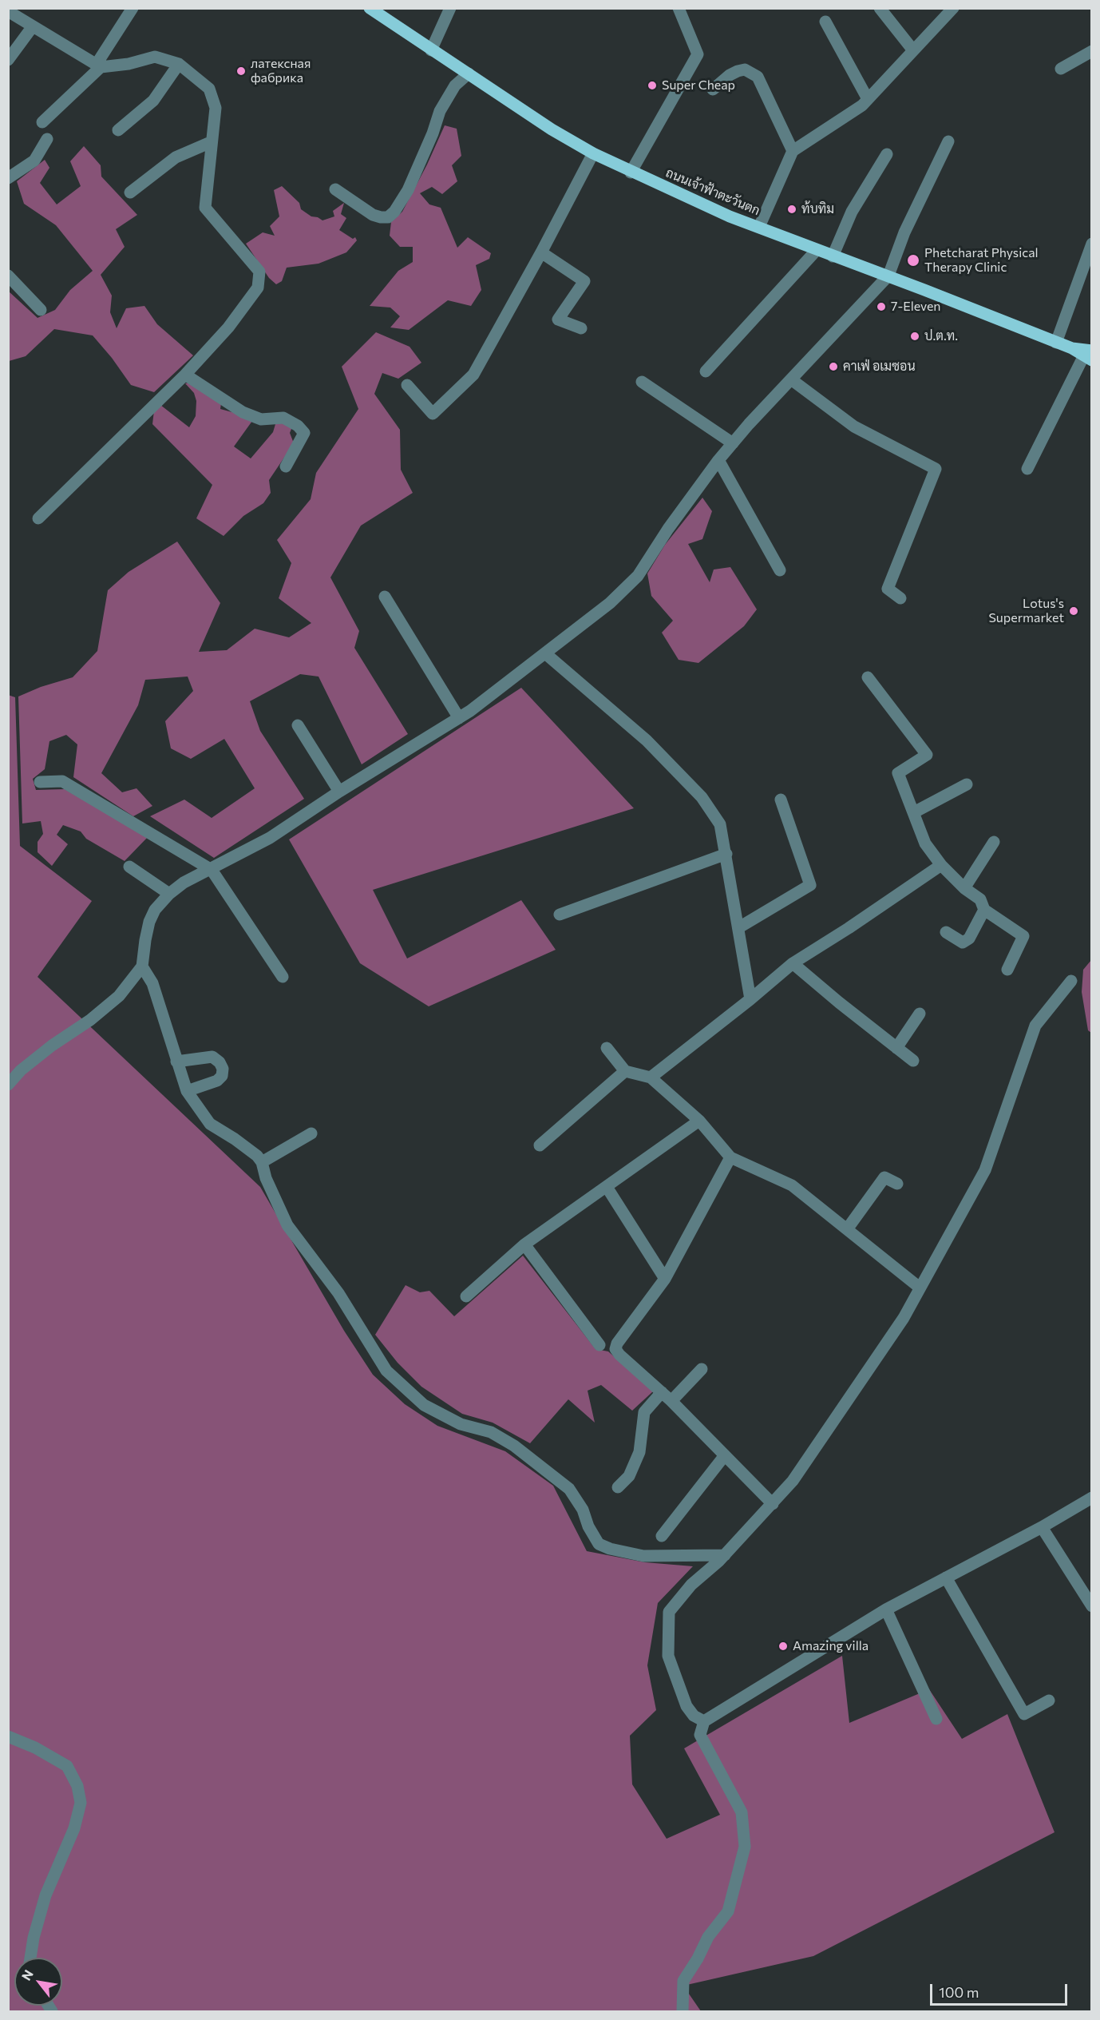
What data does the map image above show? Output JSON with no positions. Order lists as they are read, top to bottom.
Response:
{
  "streets": {
    "main road": ["ถนนเจ้าฟ้าตะวันตก"]
  },
  "places": [
    "латексная фабрика",
    "Super Cheap",
    "ท้บทิม",
    "Phetcharat Physical Therapy Clinic",
    "7-Eleven",
    "ป.ต.ท.",
    "คาเฟ่ อเมซอน",
    "Lotus's Supermarket",
    "Amazing villa"
  ],
  "scale_bar": "100 m",
  "north": "top left"
}
